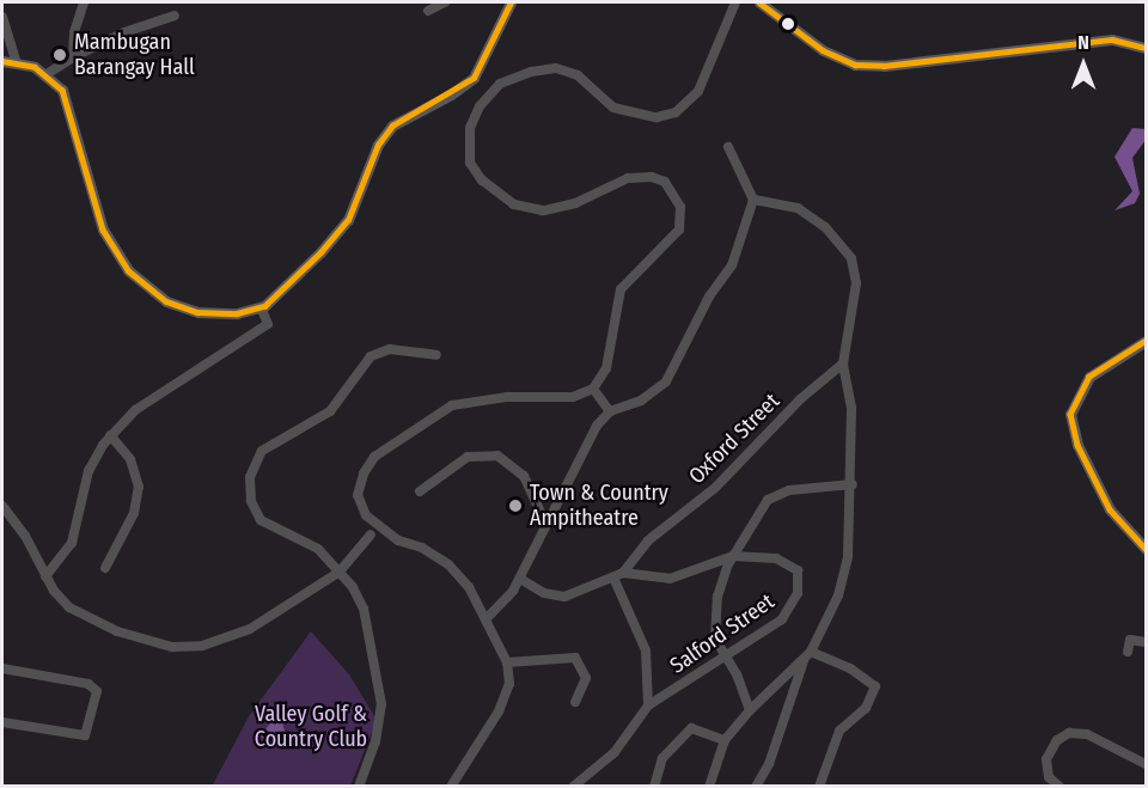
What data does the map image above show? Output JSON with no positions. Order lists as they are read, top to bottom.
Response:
{
  "streets": {
    "street": ["Oxford Street", "Salford Street"]
  },
  "crossings": [
    ["Oxford Street", "Salford Street"]
  ],
  "parks": ["Valley Golf & Country Club"],
  "places": ["Mambugan Barangay Hall", "Town & Country Ampitheatre"],
  "north": "top"
}
